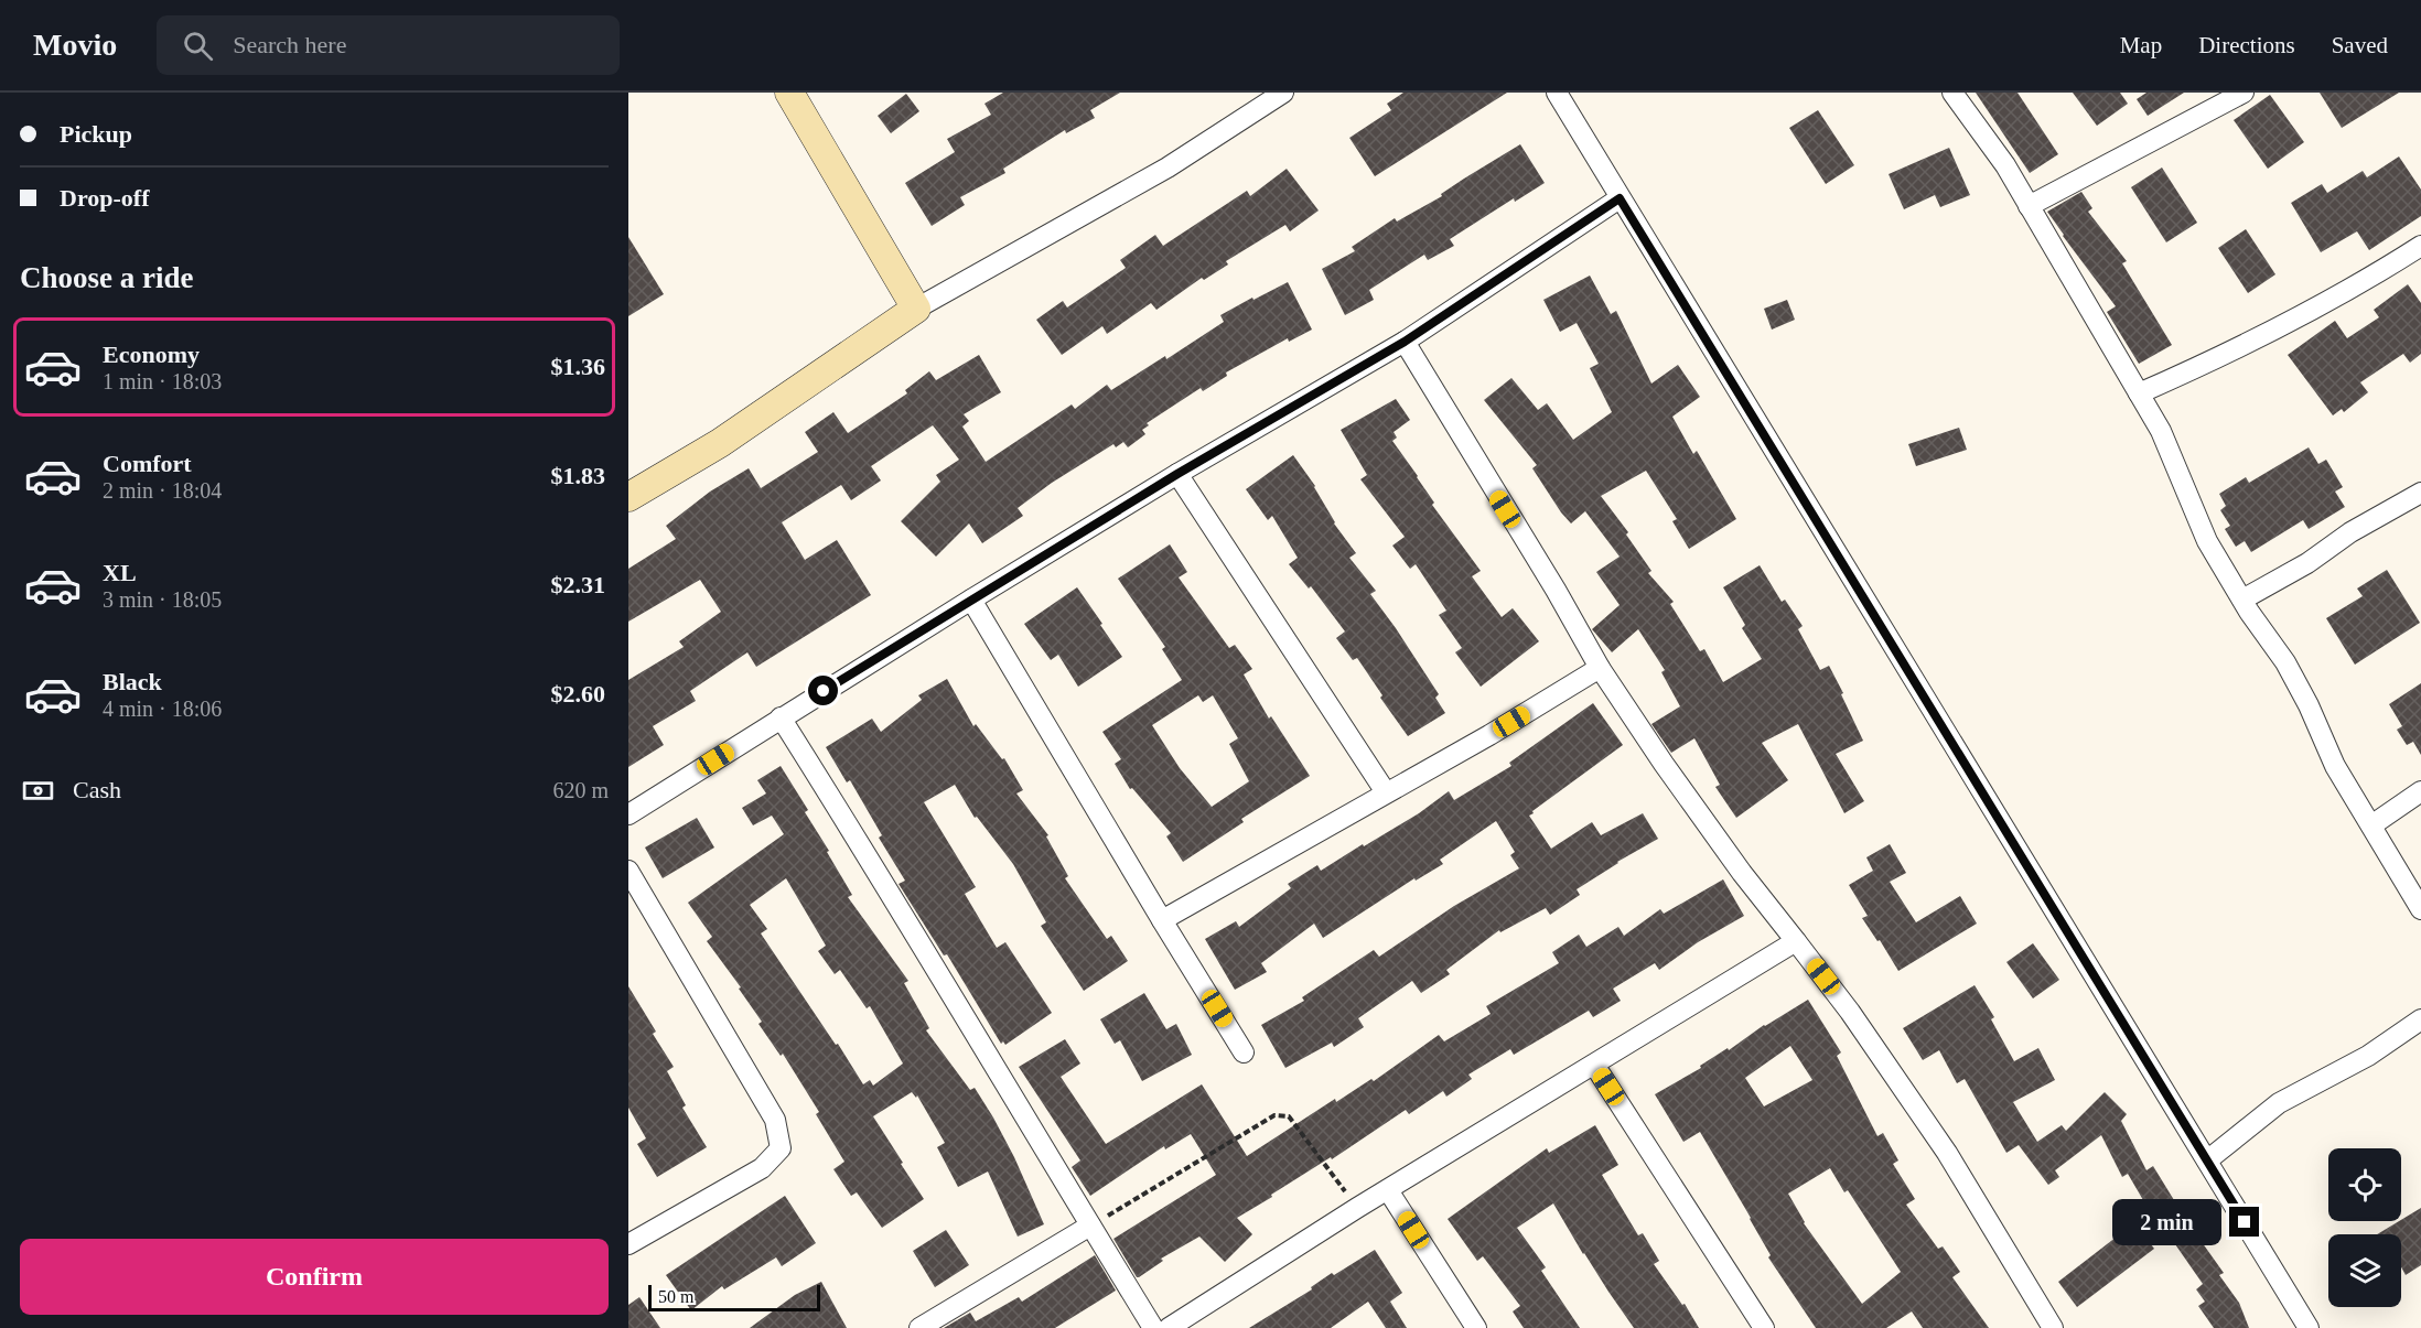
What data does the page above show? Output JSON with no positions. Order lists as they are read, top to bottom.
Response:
{
  "scale_bar": "50 m",
  "page": {
    "header": "Movio",
    "search": "Search here",
    "nav": ["Map", "Directions", "Saved"],
    "banner": ["Pickup", "Drop-off"],
    "heading": "Choose a ride",
    "list": [
      {
        "name": "Economy",
        "note": "1 min · 18:03",
        "value": "$1.36"
      },
      {
        "name": "Comfort",
        "note": "2 min · 18:04",
        "value": "$1.83"
      },
      {
        "name": "XL",
        "note": "3 min · 18:05",
        "value": "$2.31"
      },
      {
        "name": "Black",
        "note": "4 min · 18:06",
        "value": "$2.60"
      }
    ],
    "pay": ["Cash", "620 m"],
    "bubble": "2 min",
    "buttons": "Confirm",
    "scale": "50 m"
  }
}
